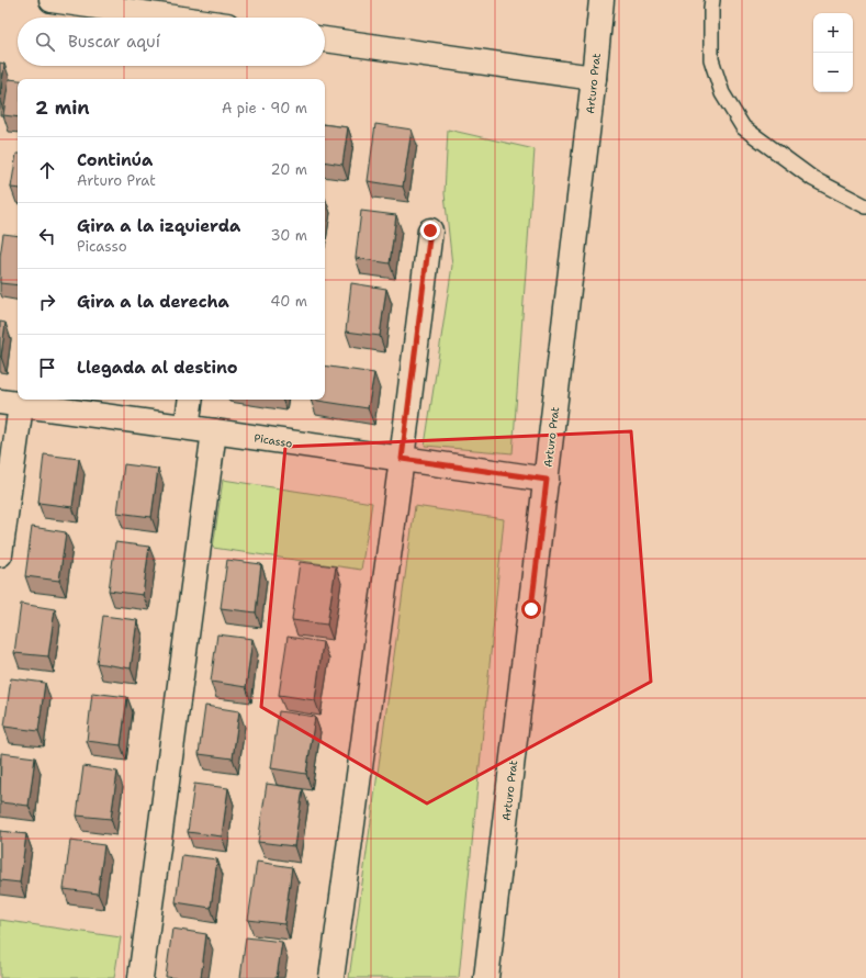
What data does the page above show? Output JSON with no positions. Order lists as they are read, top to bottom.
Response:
{
  "streets": {
    "street": ["Arturo Prat", "Picasso"]
  },
  "crossings": [
    ["Arturo Prat", "Picasso"]
  ],
  "page": {
    "map_buttons": ["+", "−"],
    "search": "Buscar aquí",
    "heading": ["2 min", "A pie · 90 m"],
    "list": [
      ["Continúa", "Arturo Prat", "20 m"],
      ["Gira a la izquierda", "Picasso", "30 m"],
      ["Gira a la derecha", "40 m"],
      "Llegada al destino"
    ]
  }
}
